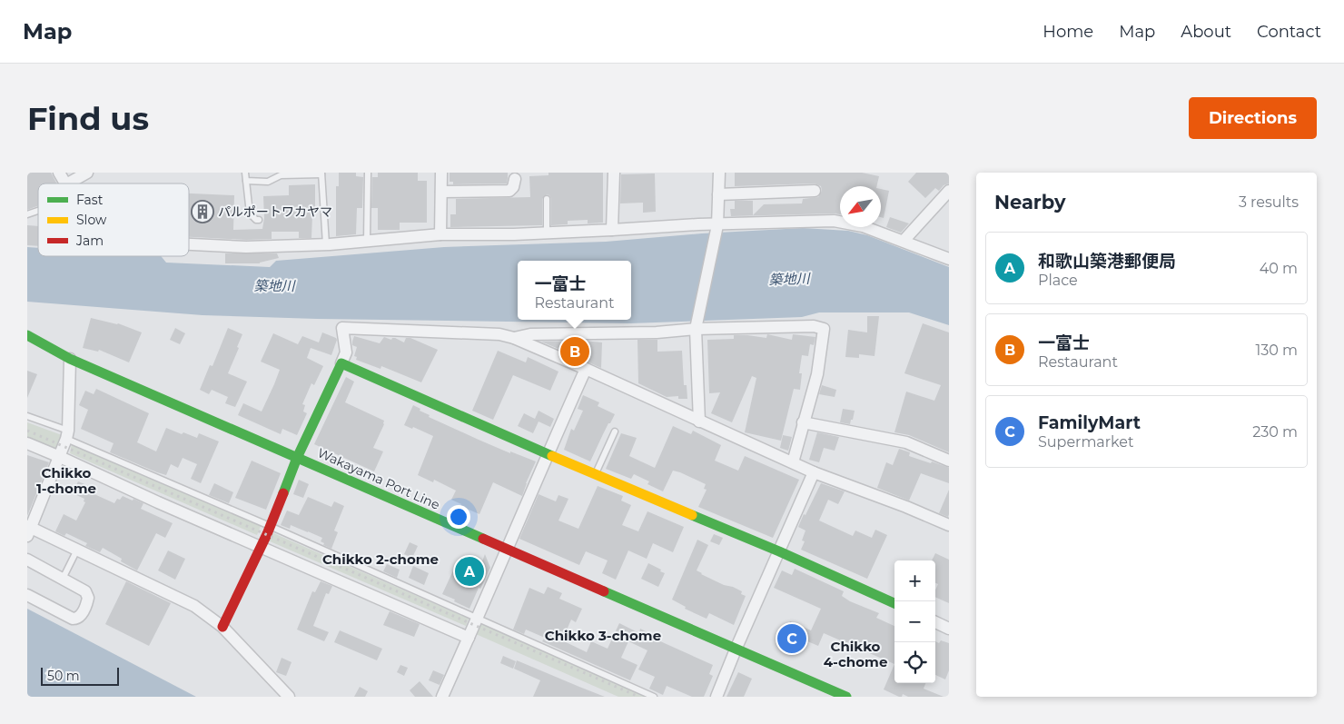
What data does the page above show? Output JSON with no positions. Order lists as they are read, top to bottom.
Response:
{
  "streets": {
    "street": ["Wakayama Port Line"]
  },
  "districts": [
    "Chikko 1-chome",
    "Chikko 2-chome",
    "Chikko 3-chome",
    "Chikko 4-chome"
  ],
  "water": ["築地川"],
  "places": {
    "building": ["パルポートワカヤマ"]
  },
  "legend": ["Fast", "Slow", "Jam"],
  "scale_bar": "50 m",
  "north": "bottom left",
  "page": {
    "header": "Map",
    "nav": [
      "Home",
      "Map",
      "About",
      "Contact"
    ],
    "buttons": "Directions",
    "title": "Find us",
    "heading": ["Nearby", "3 results"],
    "list": [
      {
        "mark": "A",
        "name": "和歌山築港郵便局",
        "note": "Place",
        "value": "40 m"
      },
      {
        "mark": "B",
        "name": "一富士",
        "note": "Restaurant",
        "value": "130 m"
      },
      {
        "mark": "C",
        "name": "FamilyMart",
        "note": "Supermarket",
        "value": "230 m"
      }
    ],
    "popup": ["一富士", "Restaurant"],
    "pins": ["B", "A", "C"],
    "map_buttons": ["+", "−"],
    "scale": "50 m"
  }
}
